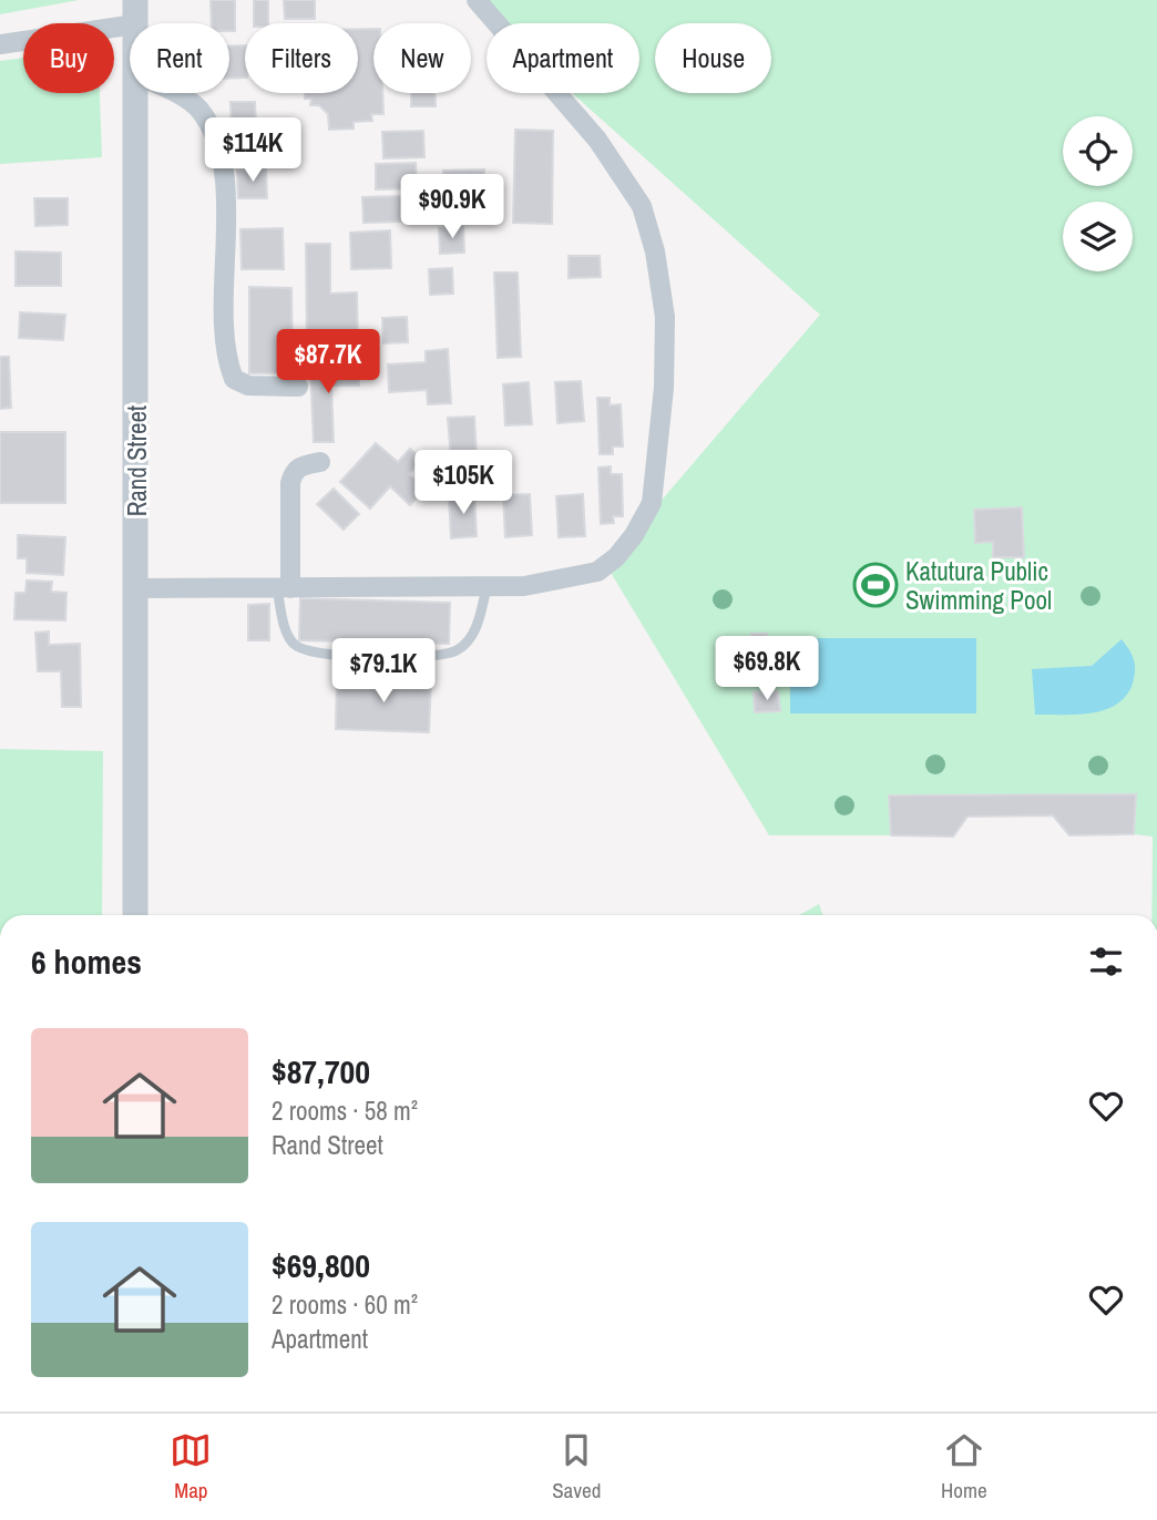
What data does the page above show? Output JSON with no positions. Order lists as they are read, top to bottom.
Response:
{
  "streets": {
    "street": ["Rand Street"]
  },
  "places": {
    "sports": ["Katutura Public Swimming Pool"]
  },
  "page": {
    "chip": [
      "Buy",
      "Rent",
      "Filters",
      "New",
      "Apartment",
      "House"
    ],
    "price": [
      "$114K",
      "$90.9K",
      "$87.7K",
      "$105K",
      "$69.8K",
      "$79.1K"
    ],
    "heading": "6 homes",
    "list": [
      {
        "name": "$87,700",
        "note": "2 rooms · 58 m² · Rand Street"
      },
      {
        "name": "$69,800",
        "note": "2 rooms · 60 m² · Apartment"
      }
    ],
    "tabs": ["Map", "Saved", "Home"]
  }
}
